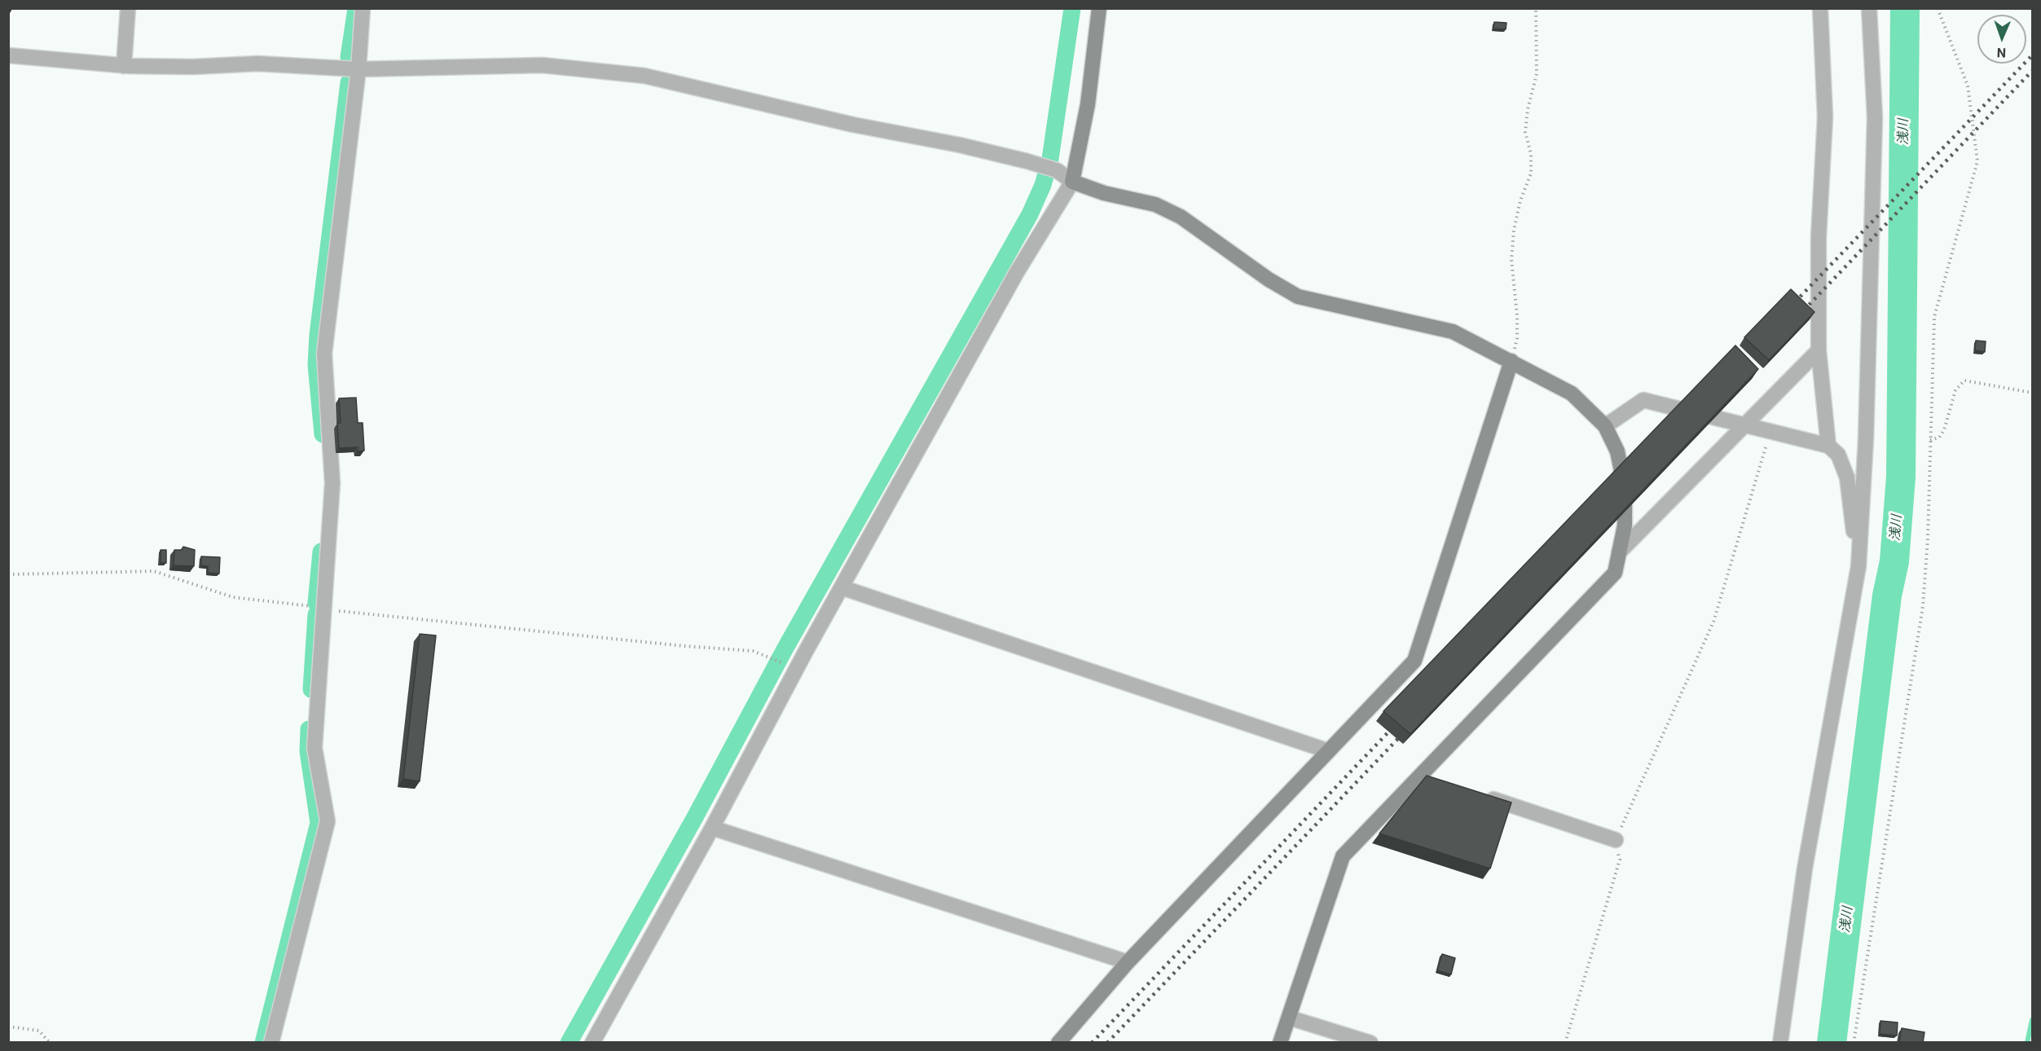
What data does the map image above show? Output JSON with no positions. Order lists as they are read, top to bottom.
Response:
{
  "water": ["浅川"],
  "north": "bottom"
}
